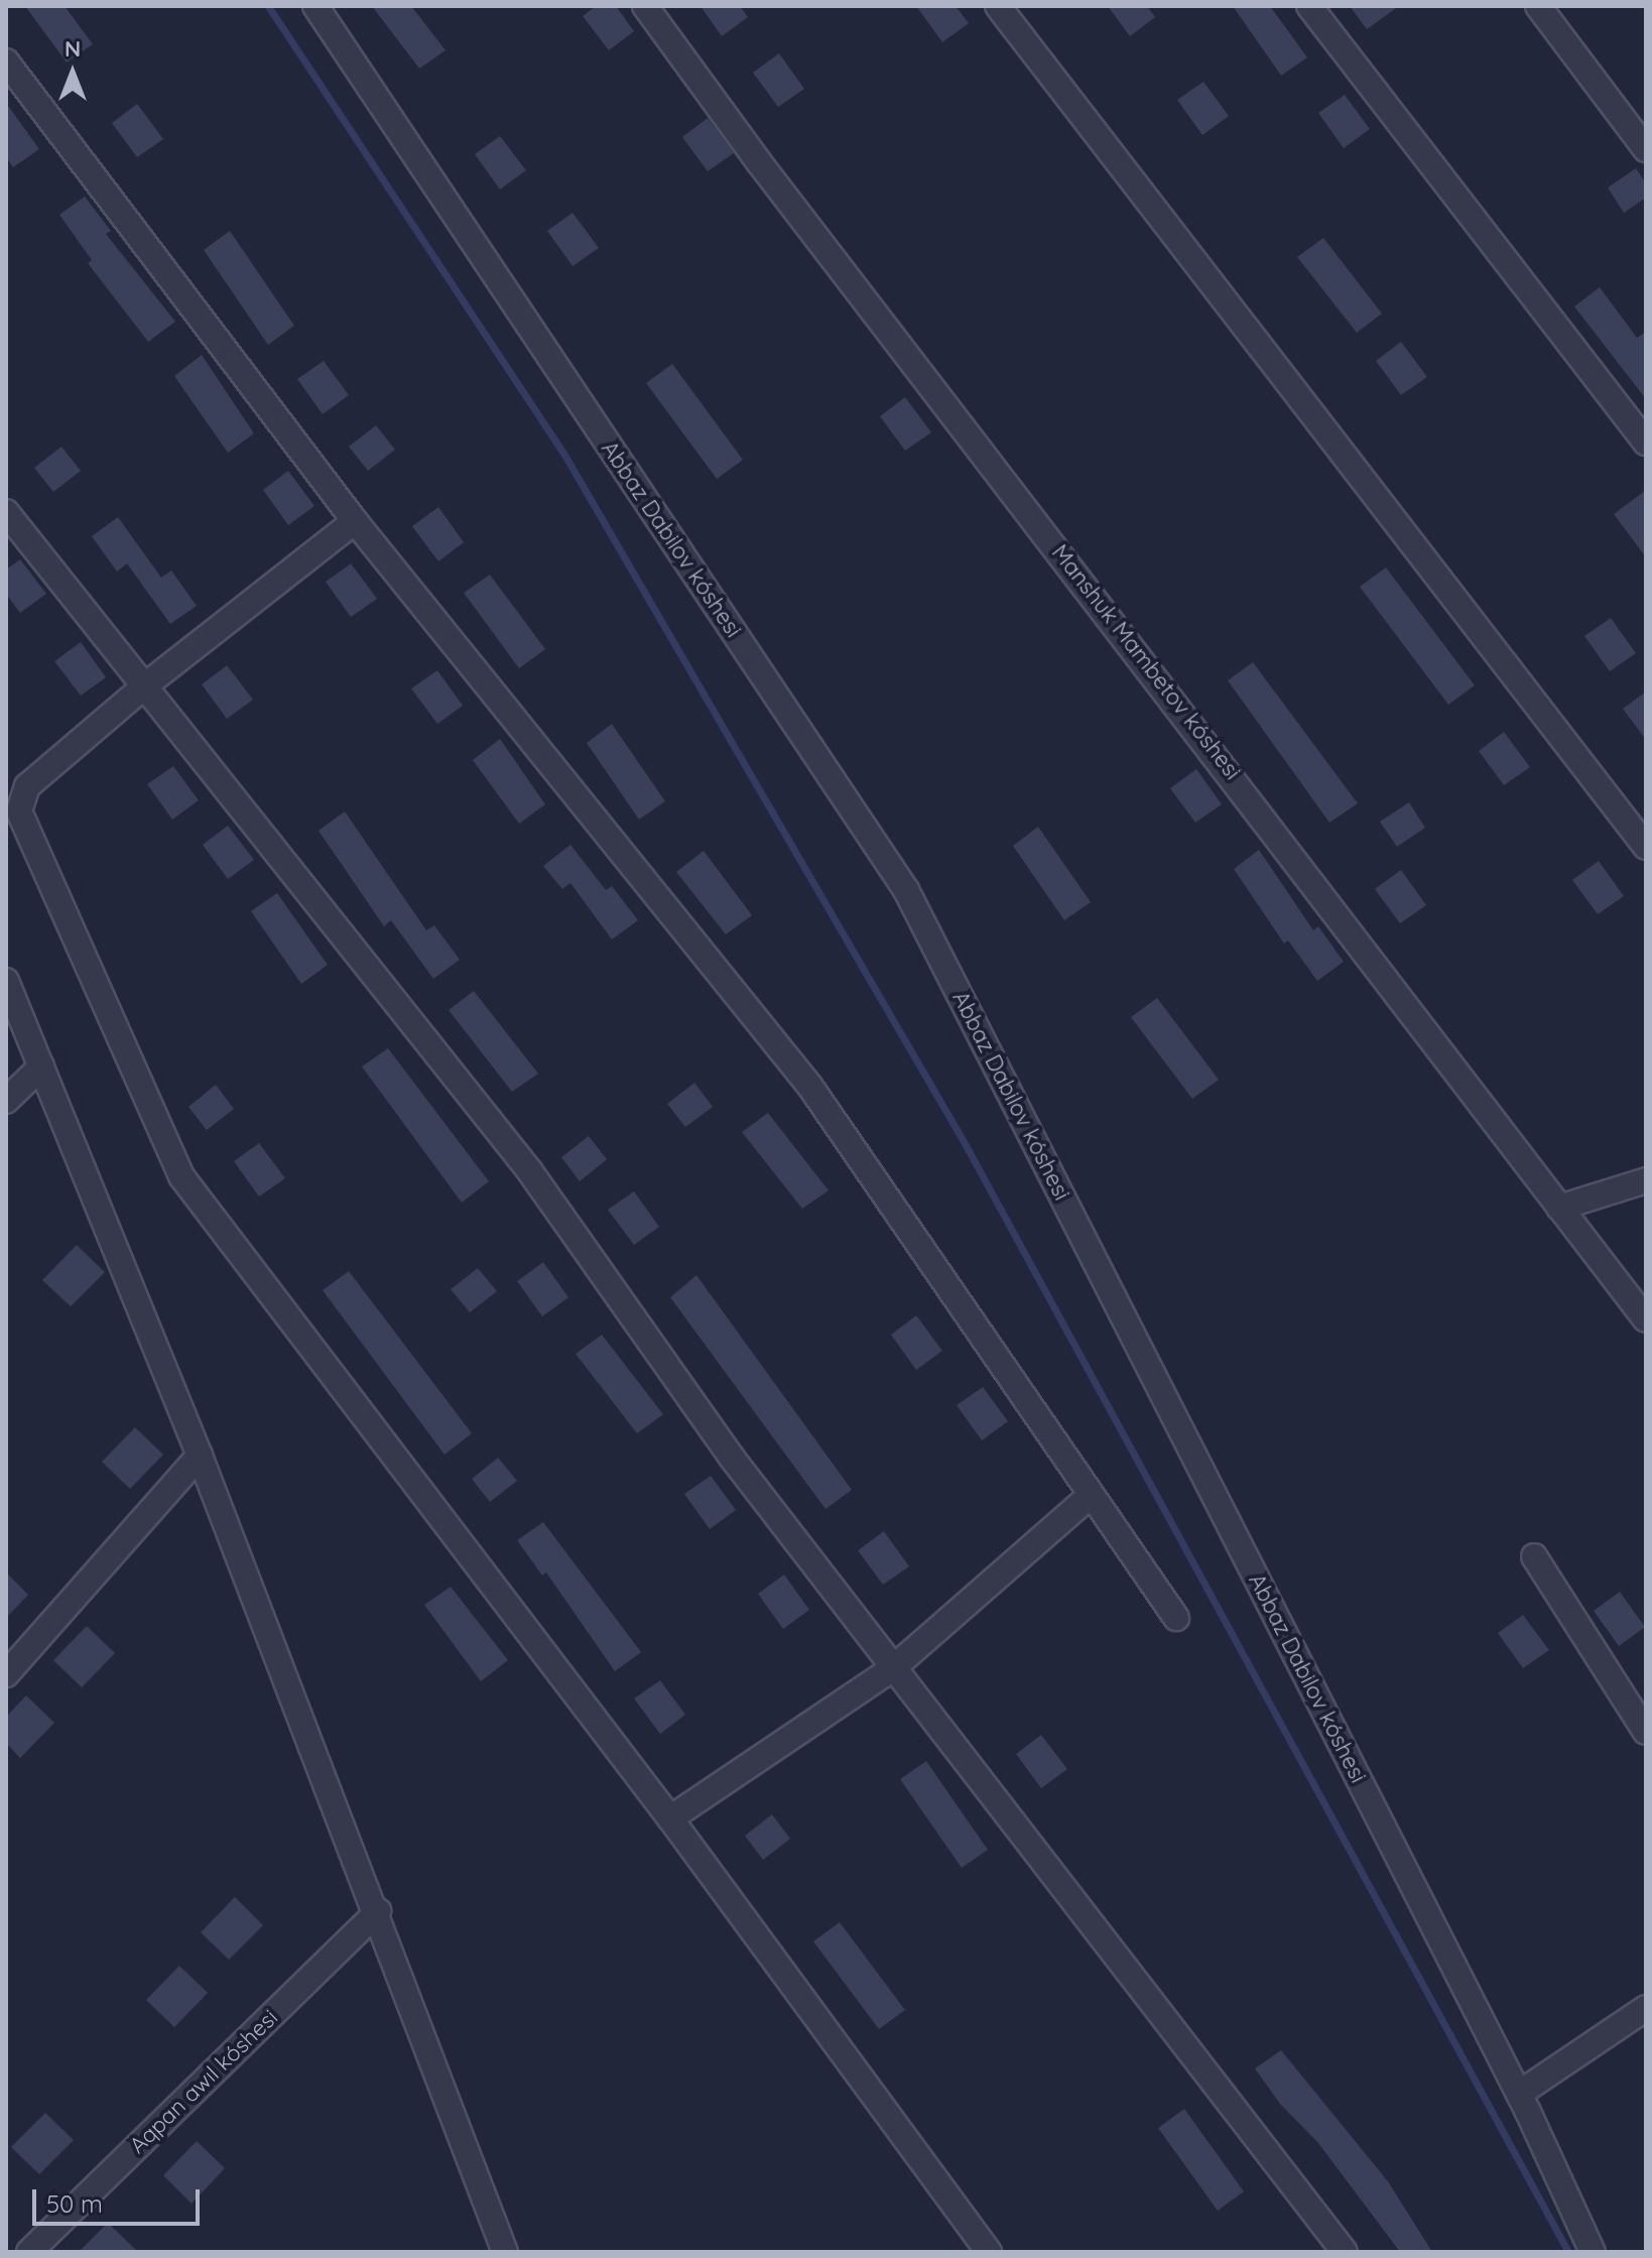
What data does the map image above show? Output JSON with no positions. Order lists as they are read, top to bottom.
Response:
{
  "streets": {
    "street": ["Abbaz Dabilov kóshesi", "Manshuk Mambetov kóshesi", "Aqpan awıl kóshesi"]
  },
  "scale_bar": "50 m",
  "north": "top"
}
